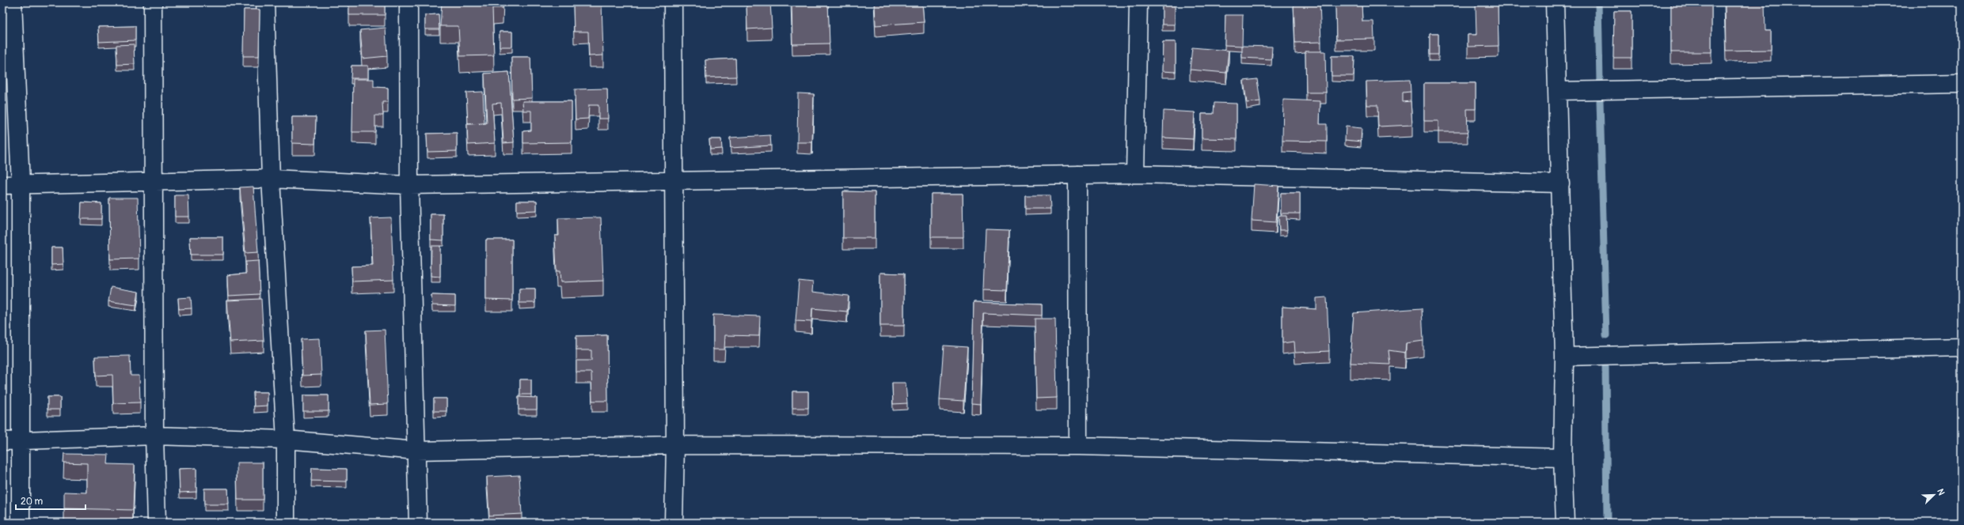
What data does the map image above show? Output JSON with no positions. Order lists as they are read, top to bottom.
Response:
{
  "scale_bar": "20 m",
  "north": "top right"
}
